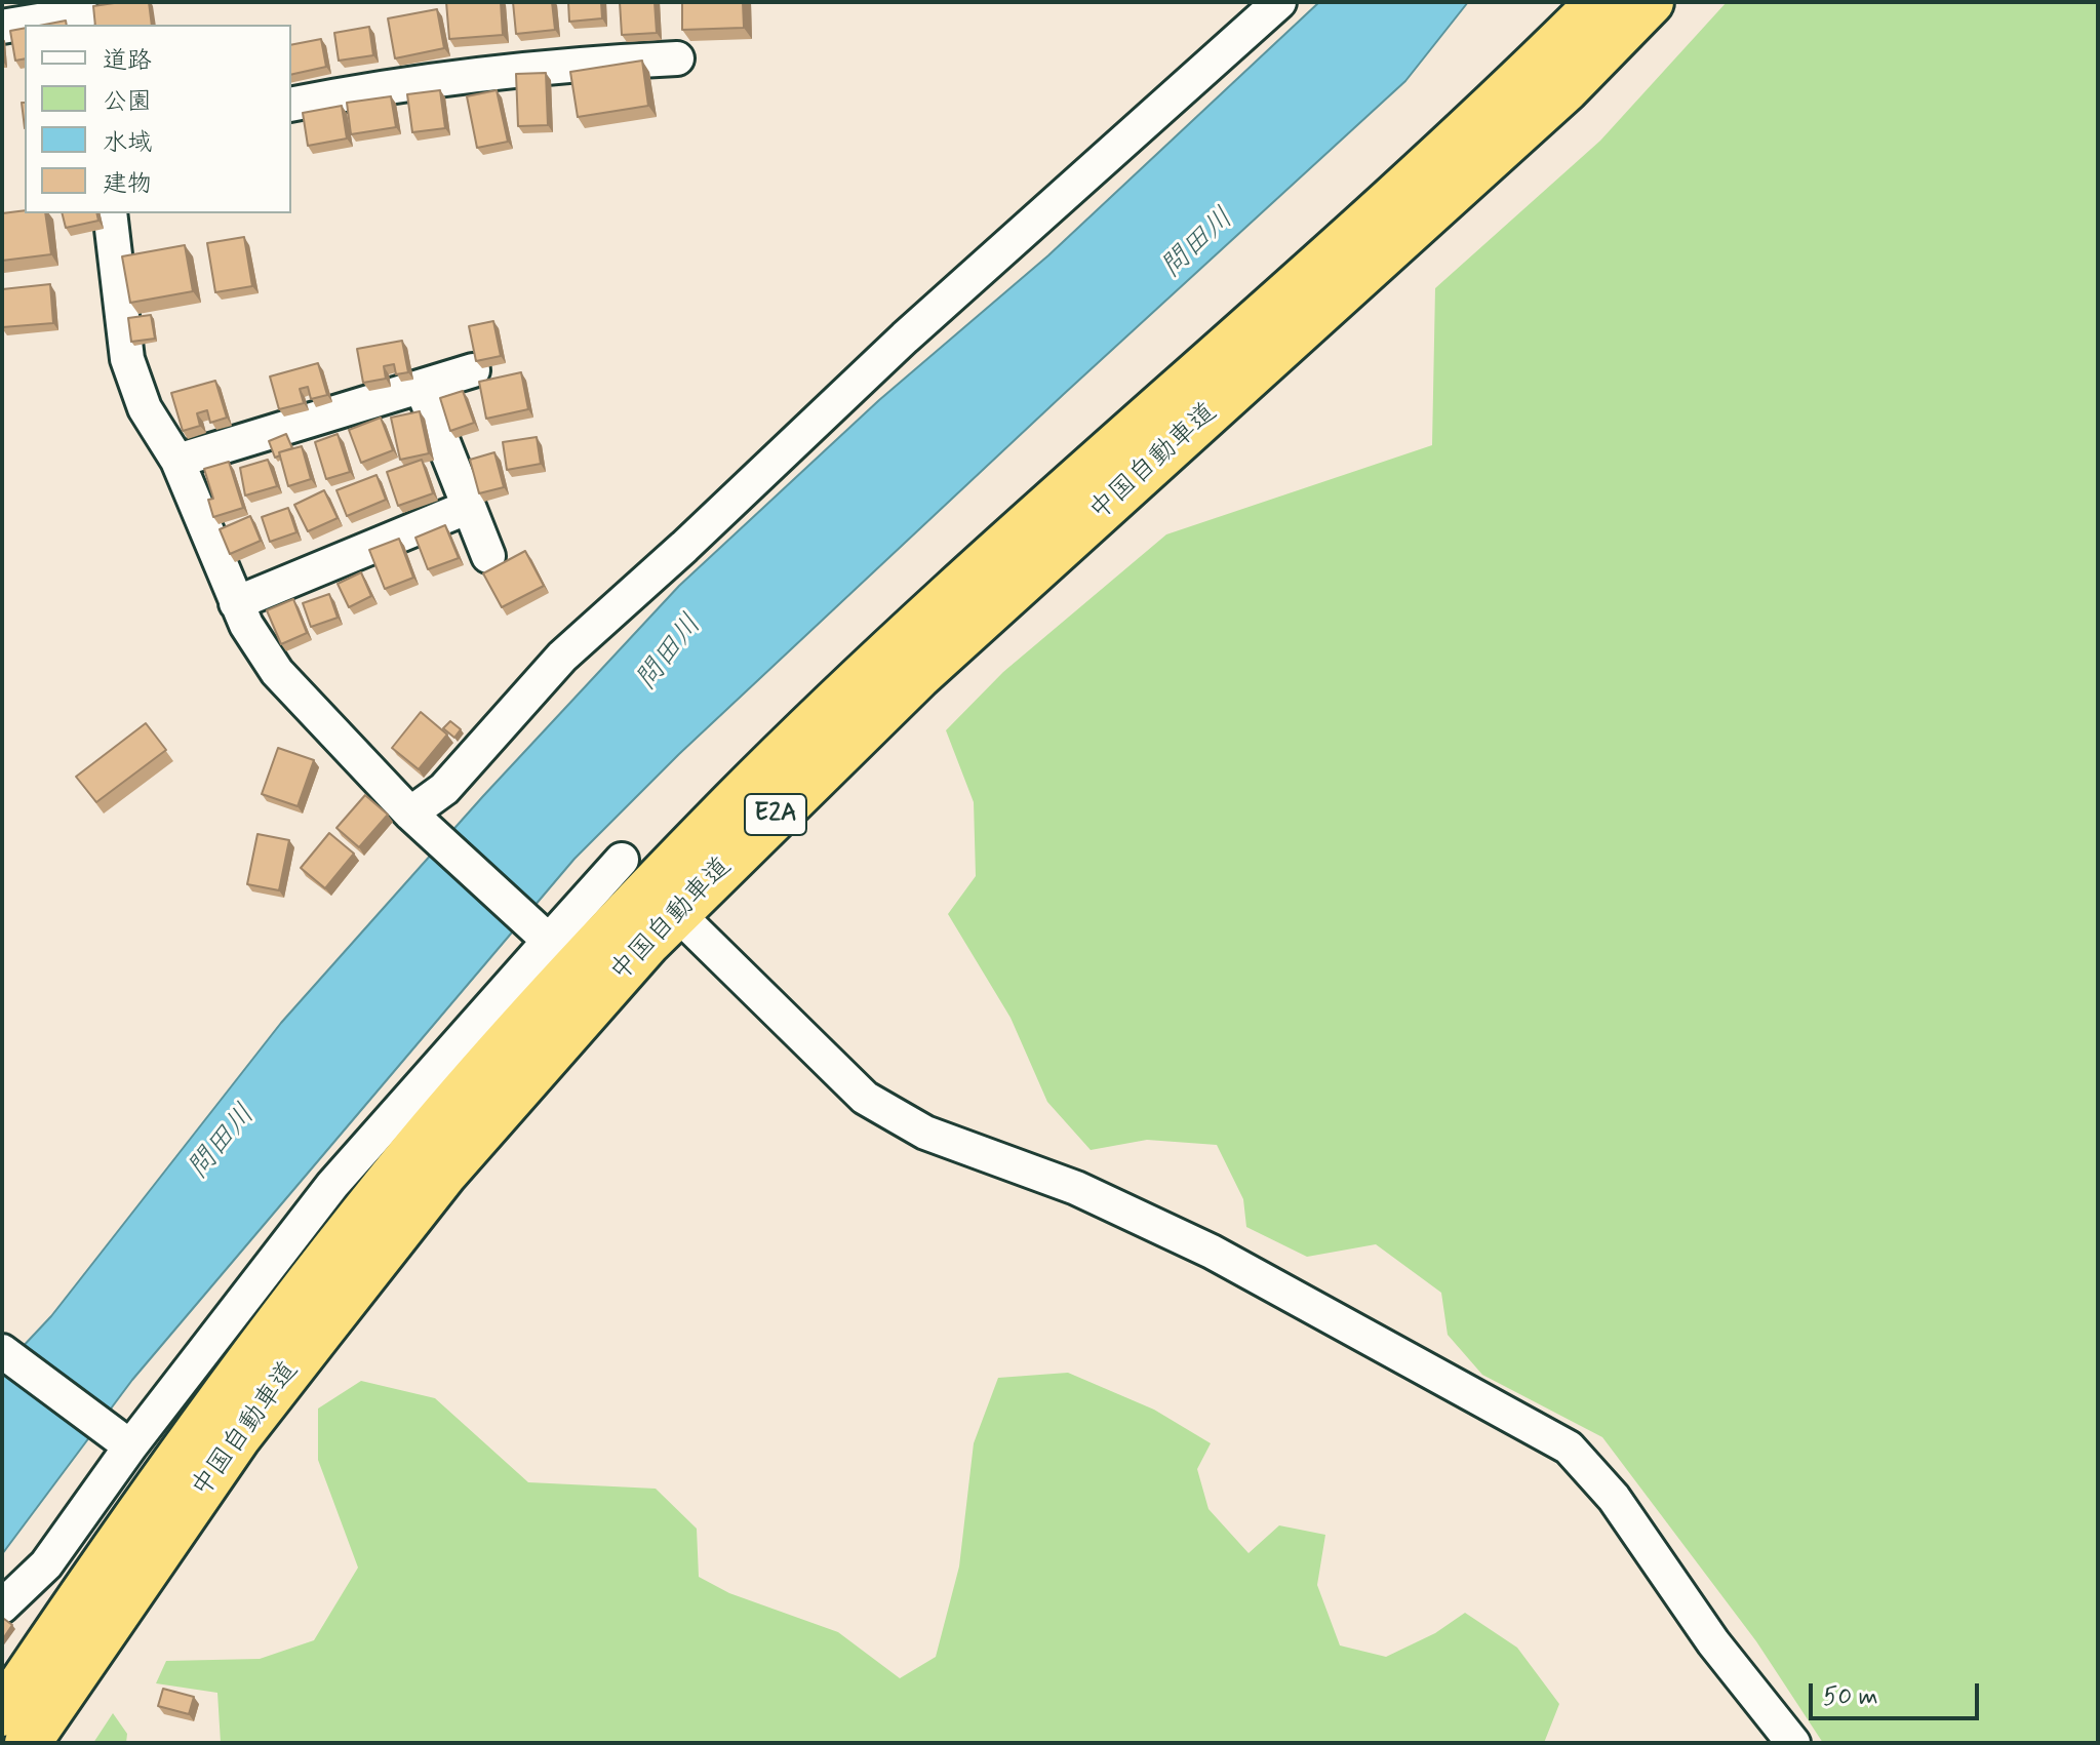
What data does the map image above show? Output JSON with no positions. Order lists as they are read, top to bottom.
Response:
{
  "streets": {
    "highway": ["中国自動車道", "E2A"]
  },
  "water": ["問田川"],
  "legend": [
    "道路",
    "公園",
    "水域",
    "建物"
  ],
  "scale_bar": "50 m"
}
